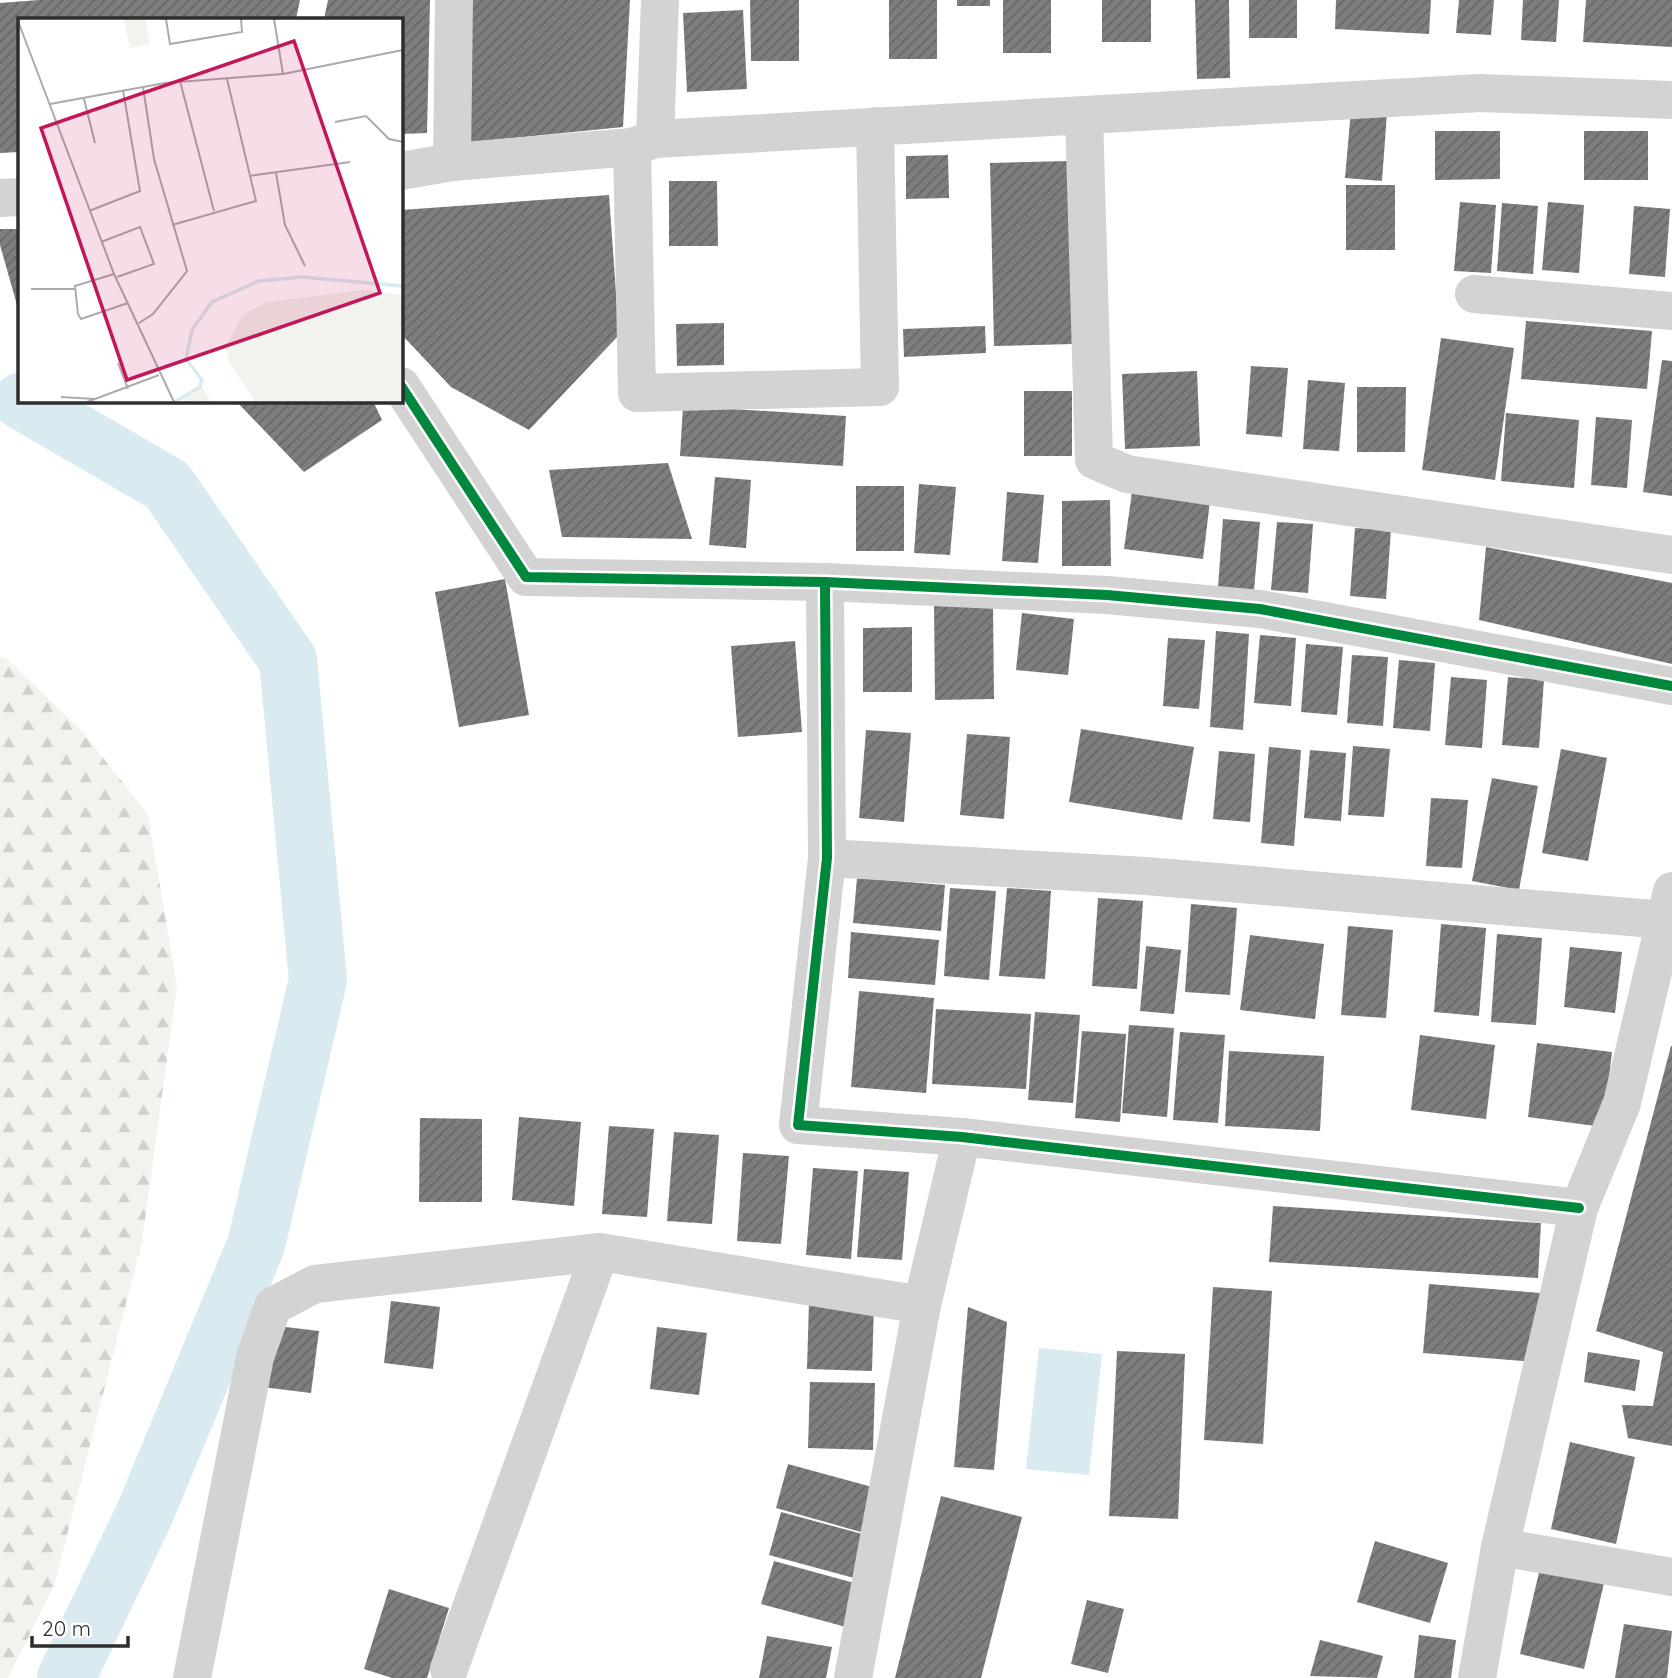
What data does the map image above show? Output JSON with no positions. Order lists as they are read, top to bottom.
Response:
{
  "scale_bar": "20 m"
}
